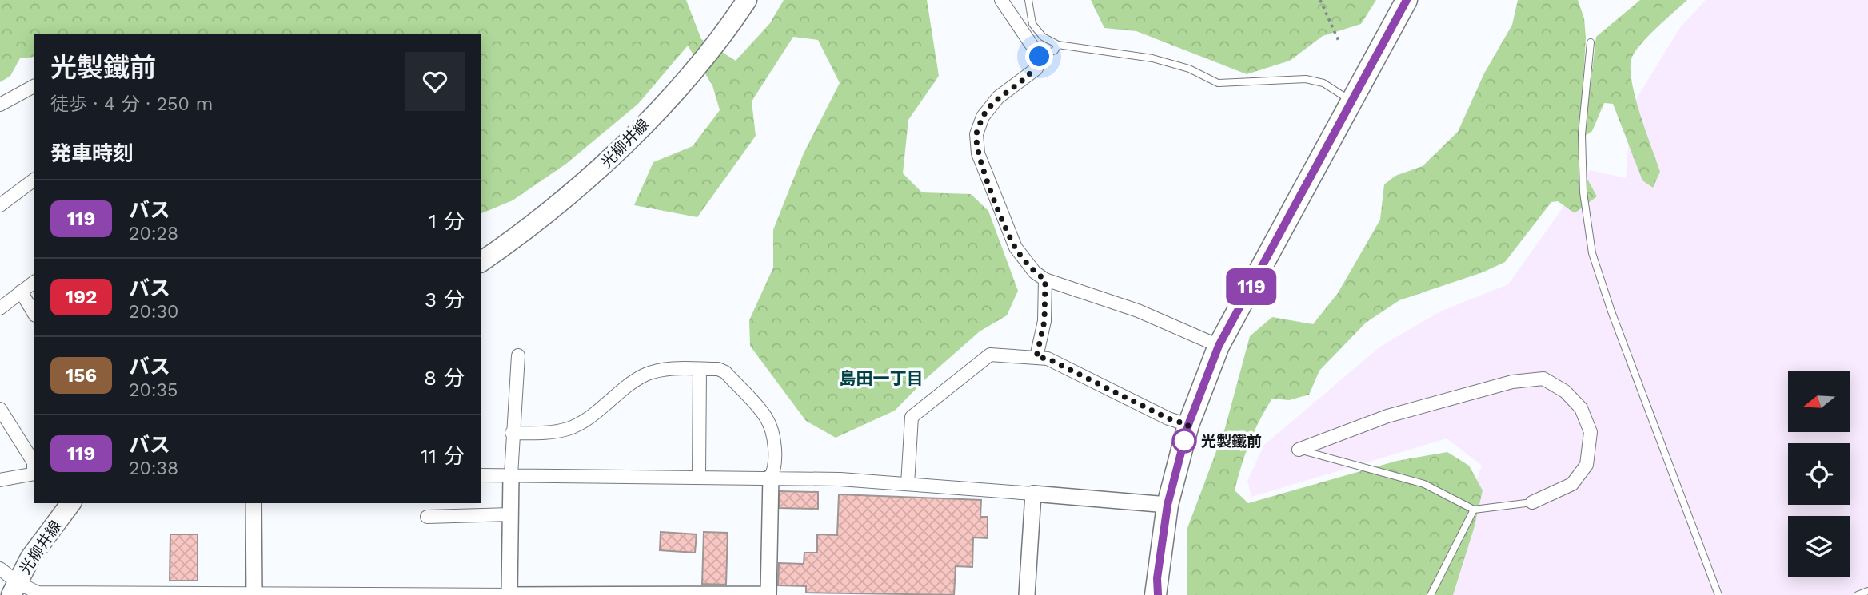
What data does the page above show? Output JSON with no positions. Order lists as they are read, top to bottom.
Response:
{
  "streets": {
    "main road": ["光柳井線"]
  },
  "districts": ["島田一丁目"],
  "places": ["光製鐵前"],
  "lines": ["bus line 119"],
  "north": "left",
  "page": {
    "on_map": "119",
    "heading": [
      ["光製鐵前", "徒歩 · 4 分 · 250 m"],
      "発車時刻"
    ],
    "list": [
      {
        "mark": "119",
        "name": "バス",
        "note": "20:28",
        "value": "1 分"
      },
      {
        "mark": "192",
        "name": "バス",
        "note": "20:30",
        "value": "3 分"
      },
      {
        "mark": "156",
        "name": "バス",
        "note": "20:35",
        "value": "8 分"
      },
      {
        "mark": "119",
        "name": "バス",
        "note": "20:38",
        "value": "11 分"
      }
    ]
  }
}
